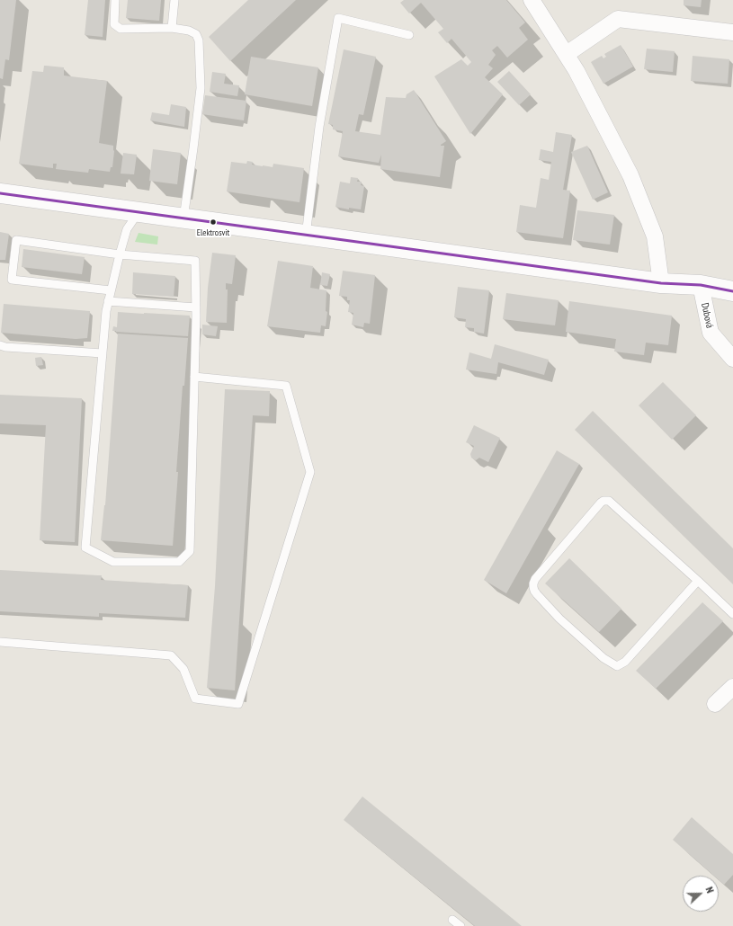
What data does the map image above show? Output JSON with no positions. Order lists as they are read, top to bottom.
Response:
{
  "streets": {
    "street": ["Dubová"]
  },
  "places": ["Elektrosvit"],
  "north": "right"
}
